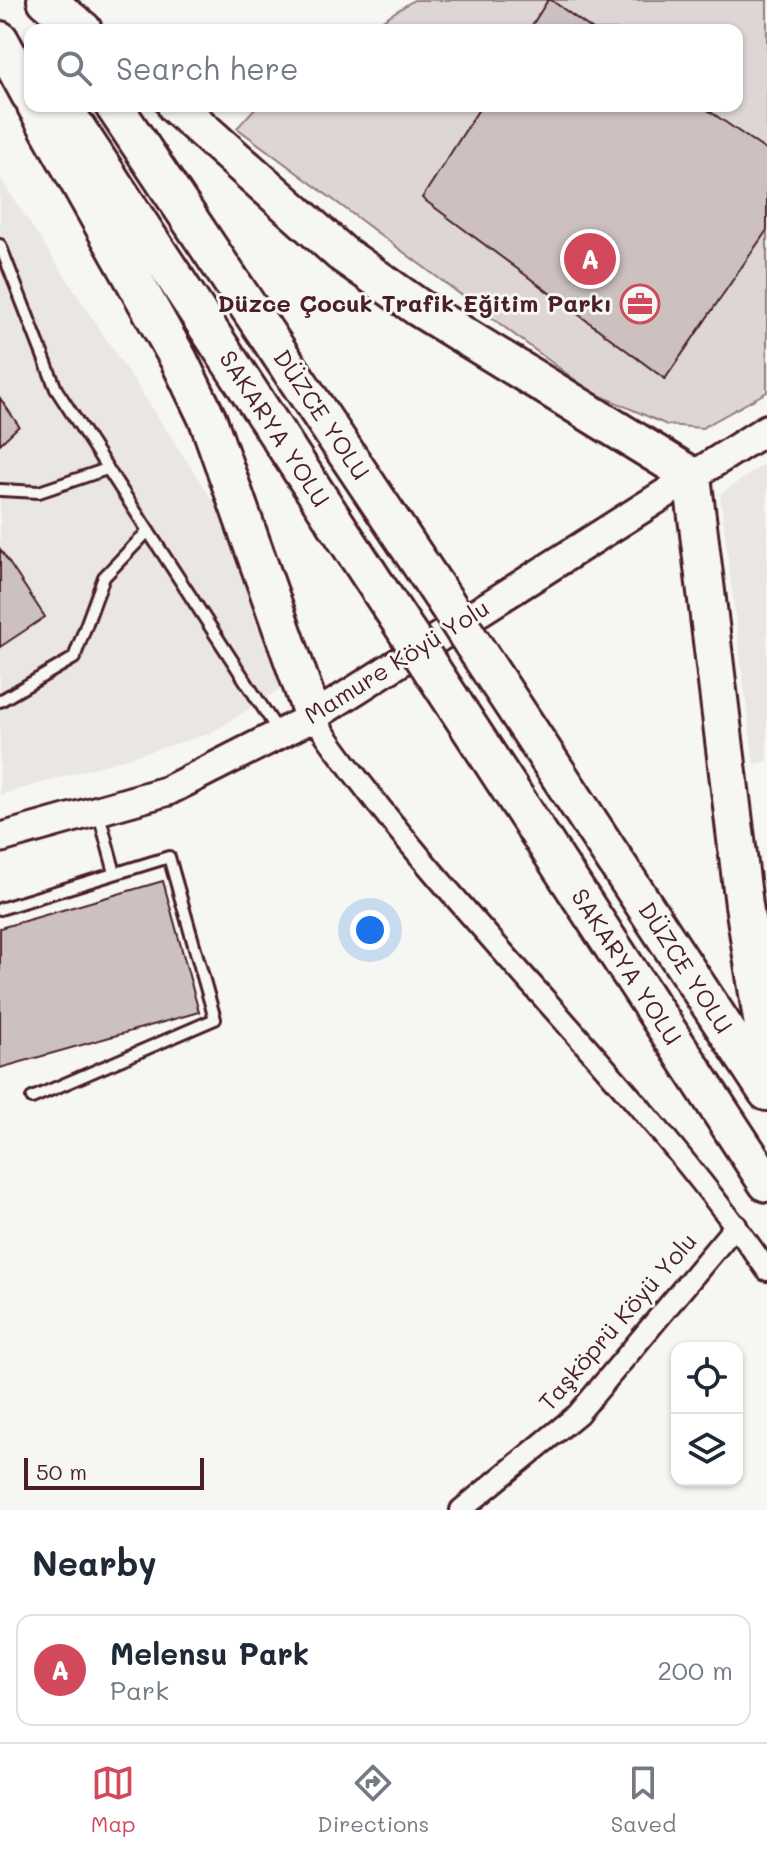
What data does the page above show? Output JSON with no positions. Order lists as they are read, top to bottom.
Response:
{
  "streets": {
    "highway": ["DÜZCE YOLU", "SAKARYA YOLU"],
    "street": ["Mamure Köyü Yolu", "Taşköprü Köyü Yolu"]
  },
  "places": {
    "office": ["Düzce Çocuk Trafik Eğitim Parkı"]
  },
  "scale_bar": "50 m",
  "page": {
    "search": "Search here",
    "pins": "A",
    "scale": "50 m",
    "heading": "Nearby",
    "list": [
      {
        "mark": "A",
        "name": "Melensu Park",
        "note": "Park",
        "value": "200 m"
      }
    ],
    "nav": ["Map", "Directions", "Saved"]
  }
}
